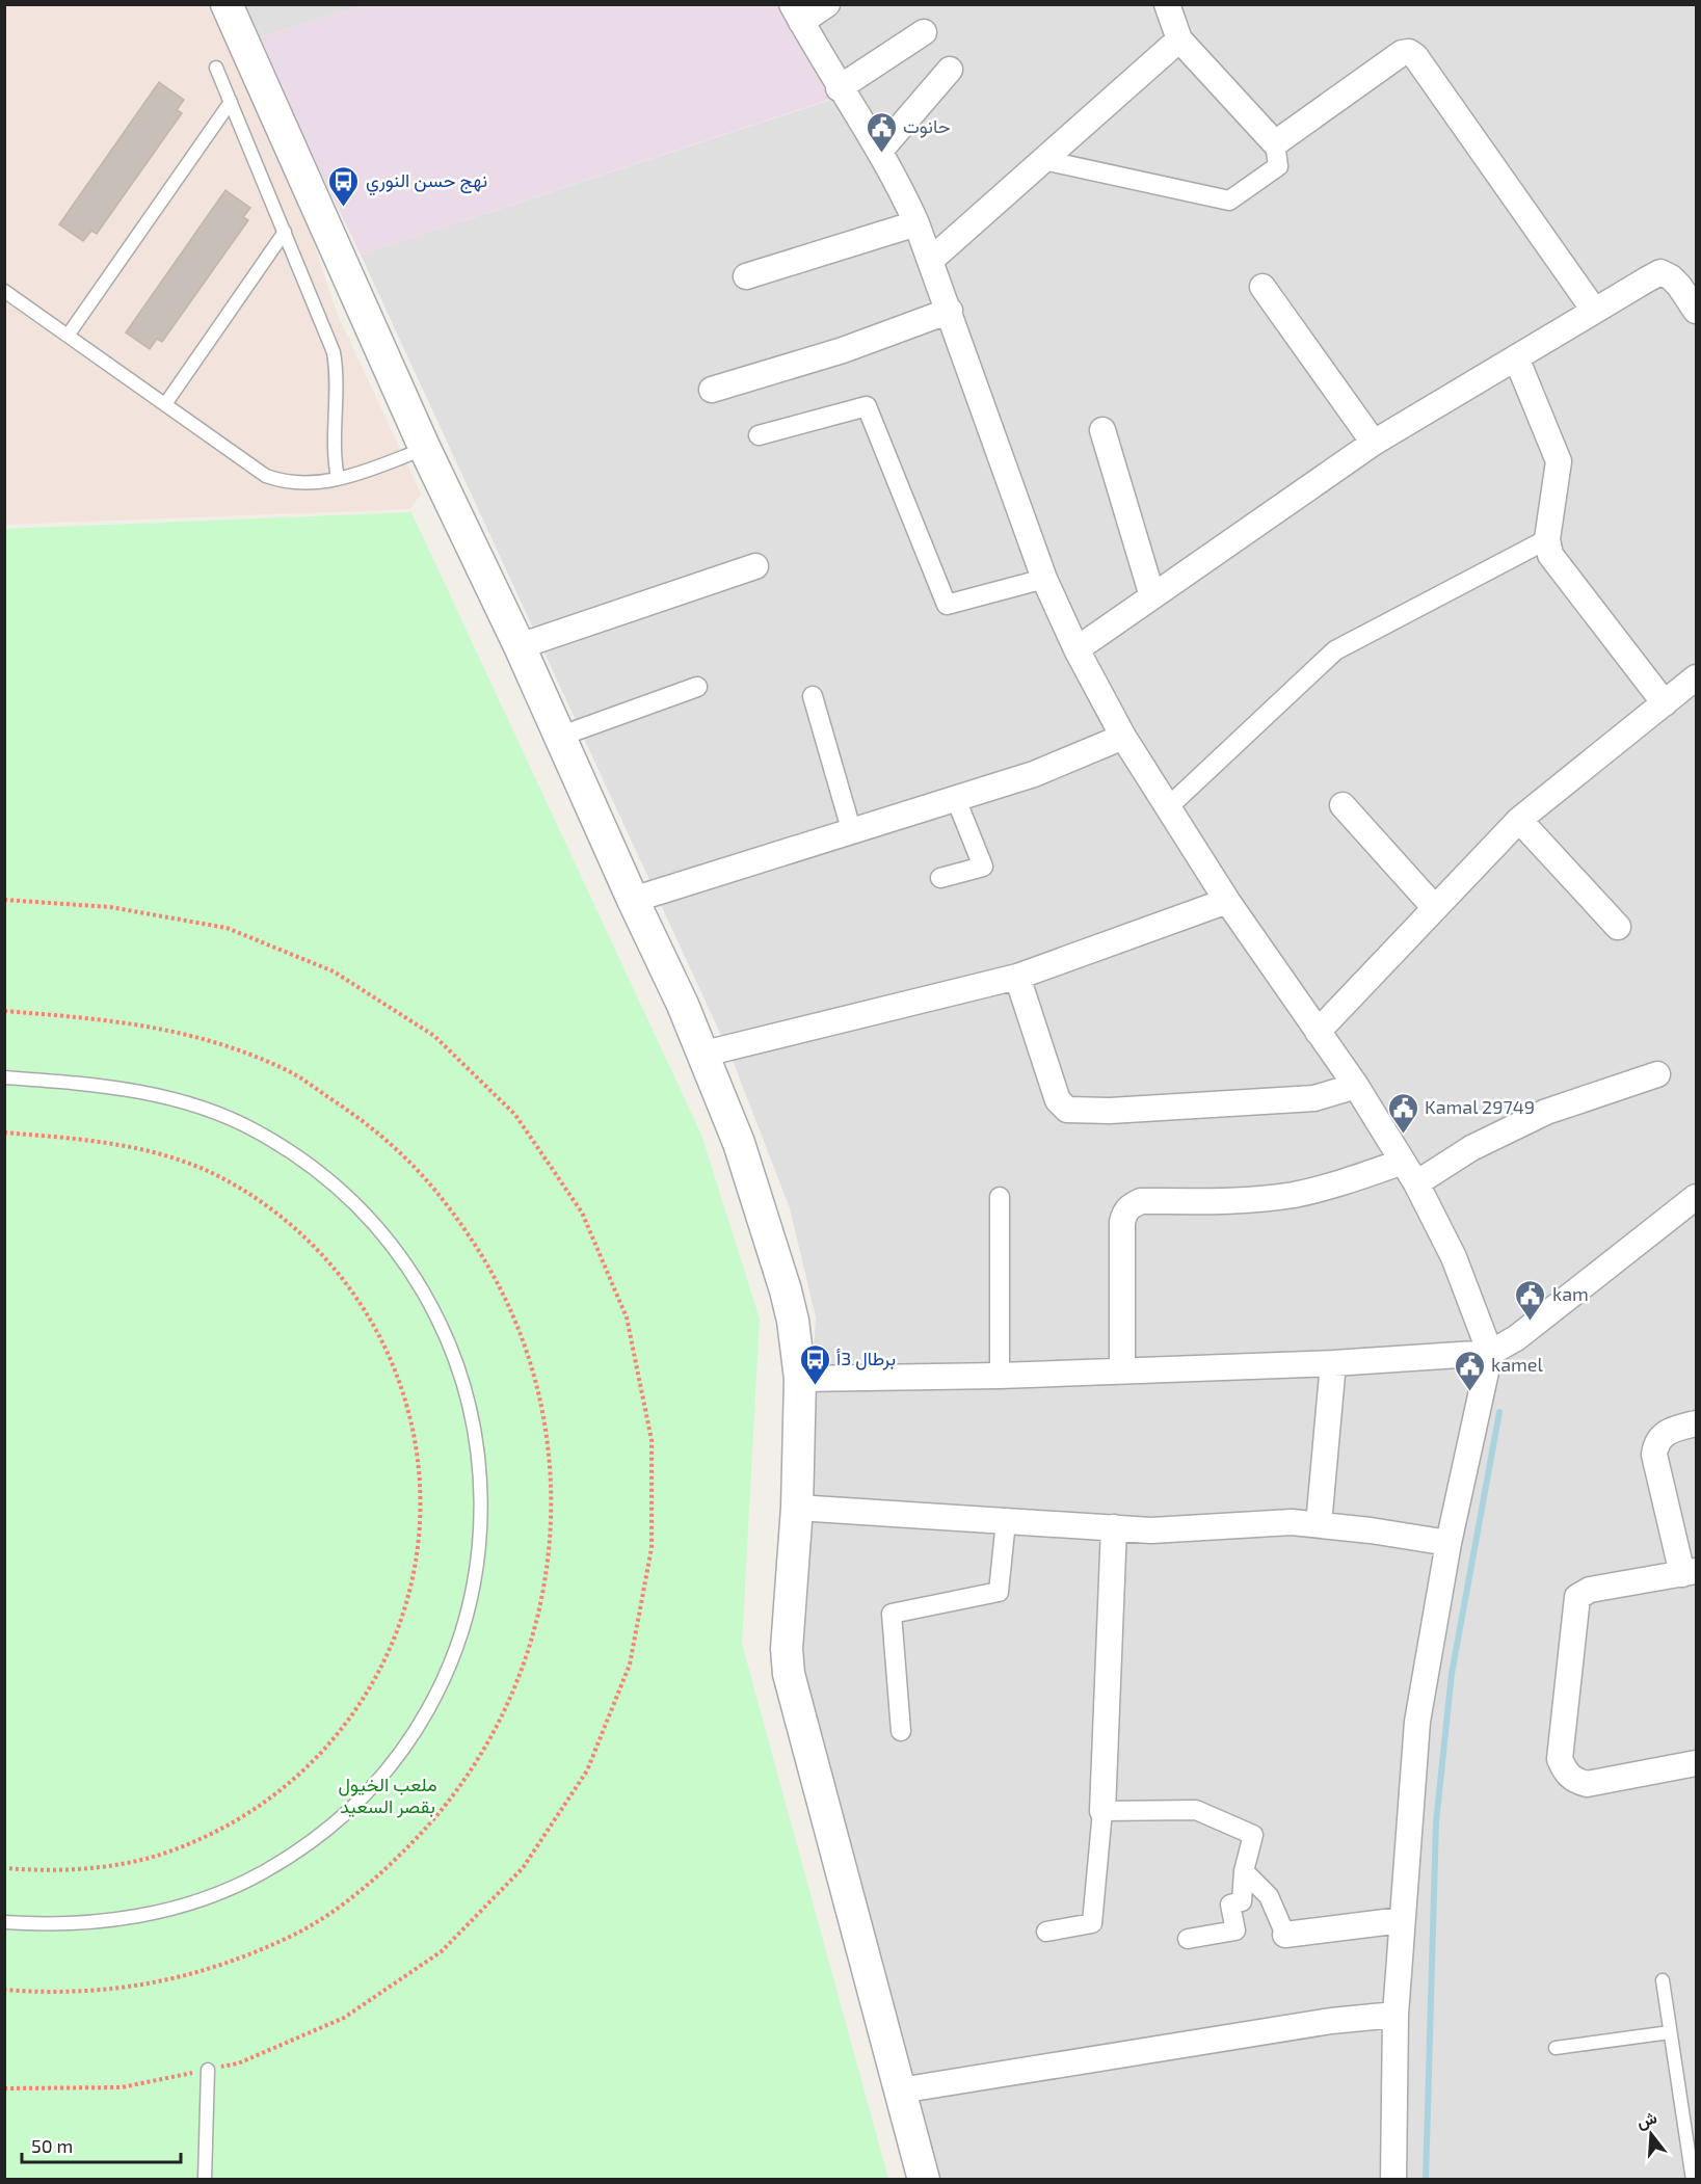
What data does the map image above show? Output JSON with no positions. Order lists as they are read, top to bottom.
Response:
{
  "parks": ["ملعب الخيول بقصر السعيد"],
  "places": {
    "public building": [
      "حانوت",
      "Kamal 29749",
      "kam",
      "kamel"
    ],
    "bus stop": ["نهج حسن النوري", "برطال 3أ"]
  },
  "scale_bar": "50 m",
  "north": "top"
}
